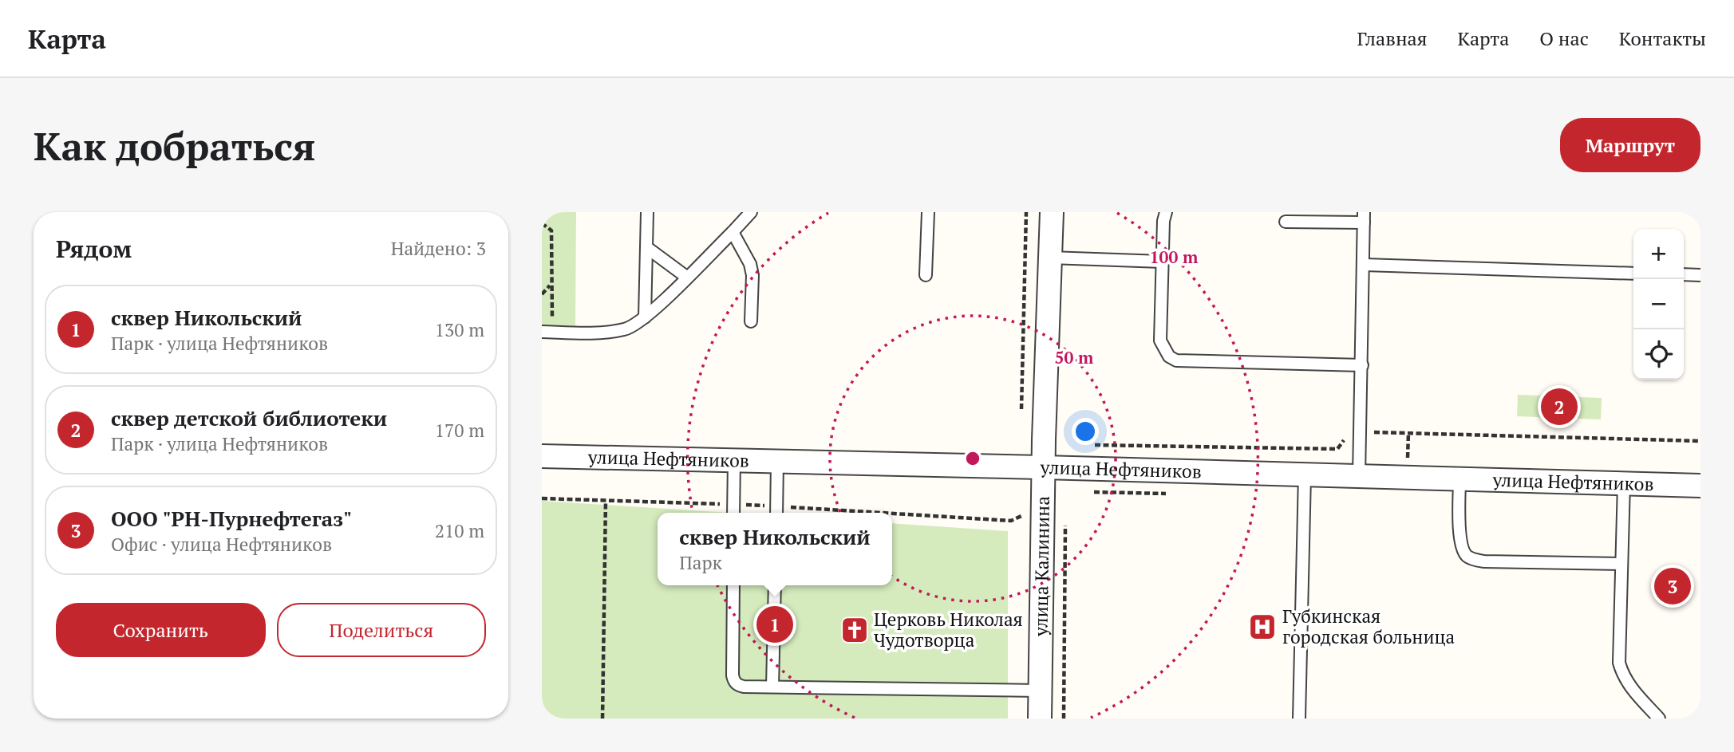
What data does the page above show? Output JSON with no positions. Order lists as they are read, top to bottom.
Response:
{
  "streets": {
    "street": ["улица Нефтяников", "улица Калинина"]
  },
  "crossings": [
    ["улица Нефтяников", "улица Калинина"]
  ],
  "places": {
    "hospital": ["Губкинская городская больница"],
    "church": ["Церковь Николая Чудотворца"]
  },
  "page": {
    "header": "Карта",
    "nav": [
      "Главная",
      "Карта",
      "О нас",
      "Контакты"
    ],
    "buttons": [
      "Маршрут",
      ["Сохранить", "Поделиться"]
    ],
    "title": "Как добраться",
    "heading": ["Рядом", "Найдено: 3"],
    "map_buttons": ["+", "−"],
    "list": [
      {
        "mark": "1",
        "name": "сквер Никольский",
        "note": "Парк · улица Нефтяников",
        "value": "130 m"
      },
      {
        "mark": "2",
        "name": "сквер детской библиотеки",
        "note": "Парк · улица Нефтяников",
        "value": "170 m"
      },
      {
        "mark": "3",
        "name": "ООО \"РН-Пурнефтегаз\"",
        "note": "Офис · улица Нефтяников",
        "value": "210 m"
      }
    ],
    "pins": ["2", "3", "1"],
    "popup": ["сквер Никольский", "Парк"]
  },
  "rings": ["100 m", "50 m"]
}
